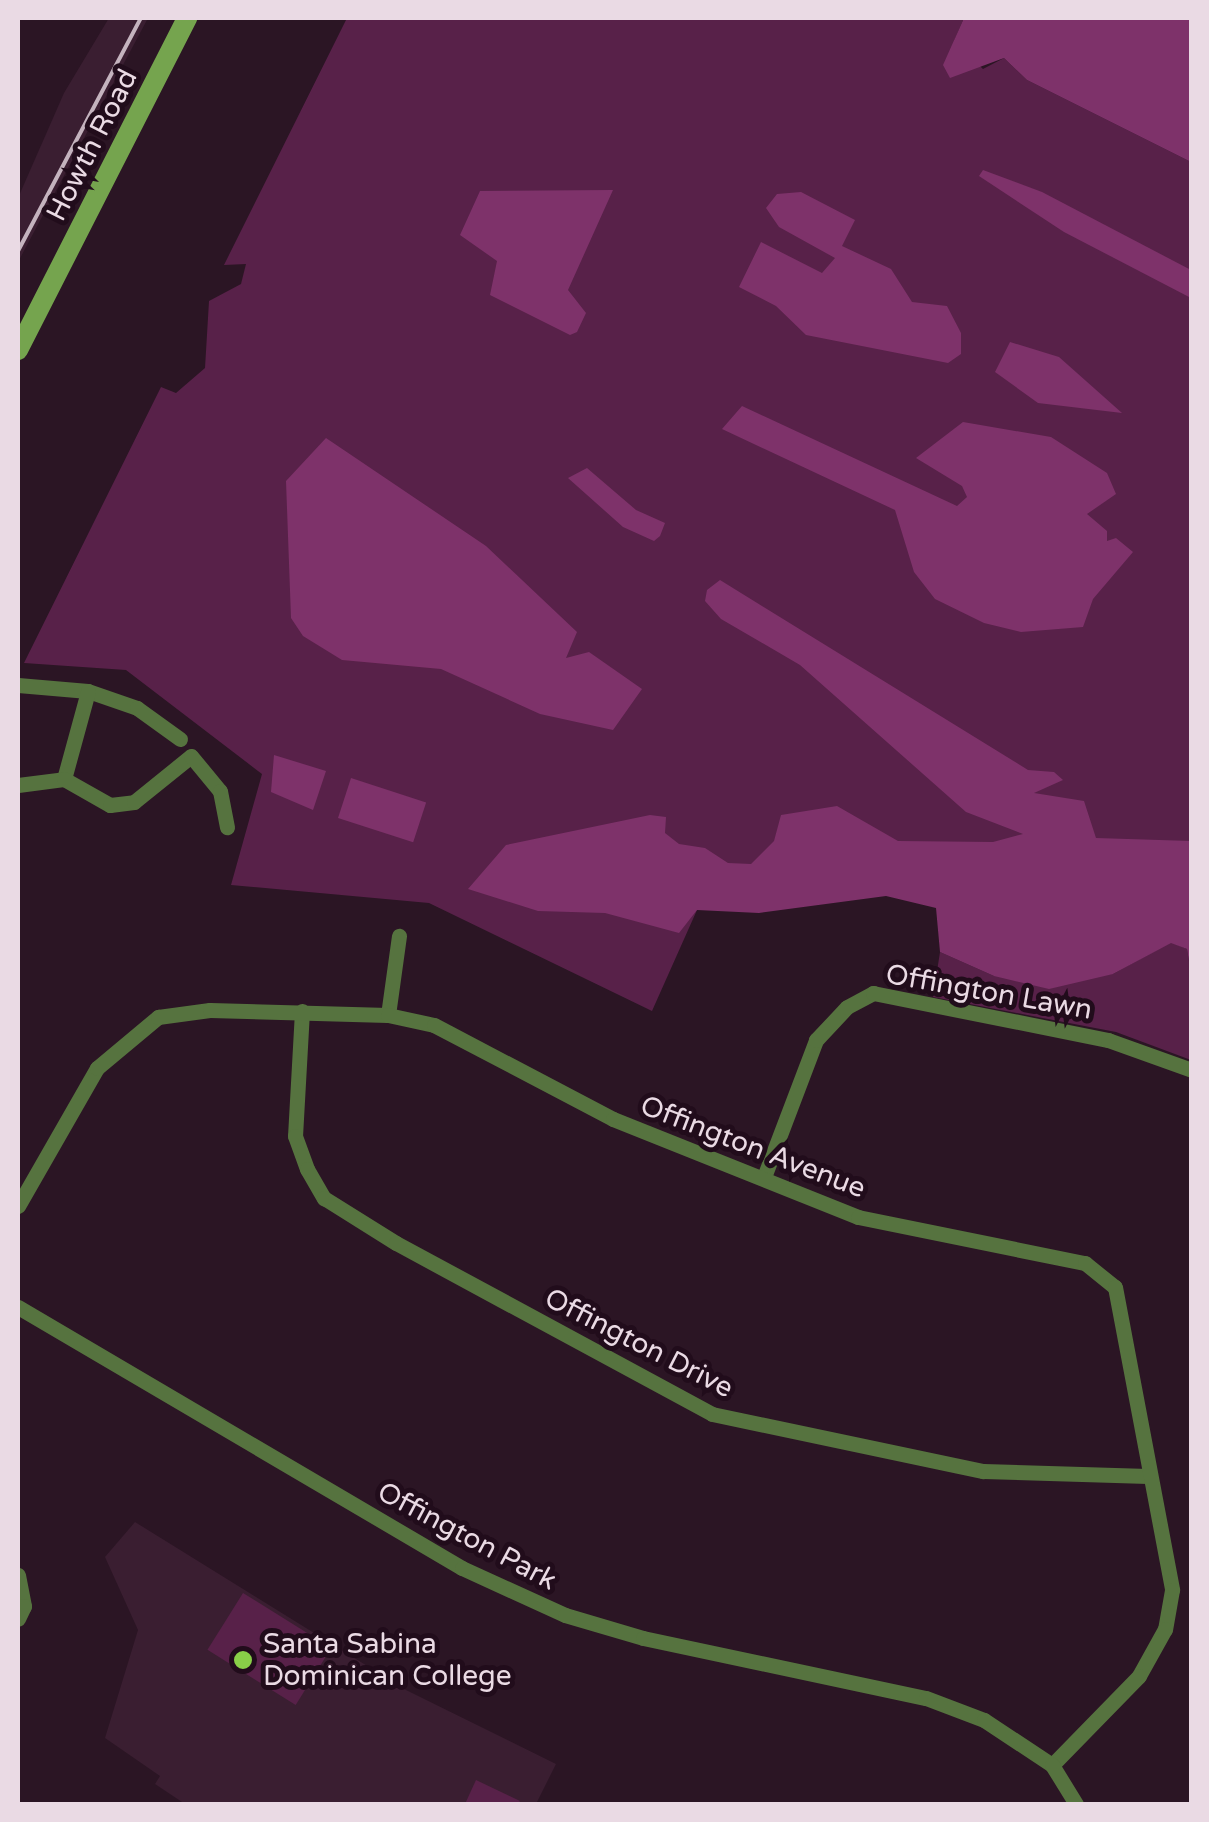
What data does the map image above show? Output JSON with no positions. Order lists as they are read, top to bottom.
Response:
{
  "streets": {
    "main road": ["Howth Road"],
    "street": [
      "Offington Lawn",
      "Offington Avenue",
      "Offington Drive",
      "Offington Park"
    ]
  },
  "crossings": [
    ["Offington Lawn", "Offington Avenue"],
    ["Offington Avenue", "Offington Drive"],
    ["Offington Avenue", "Offington Park"]
  ],
  "places": ["Santa Sabina Dominican College"]
}
